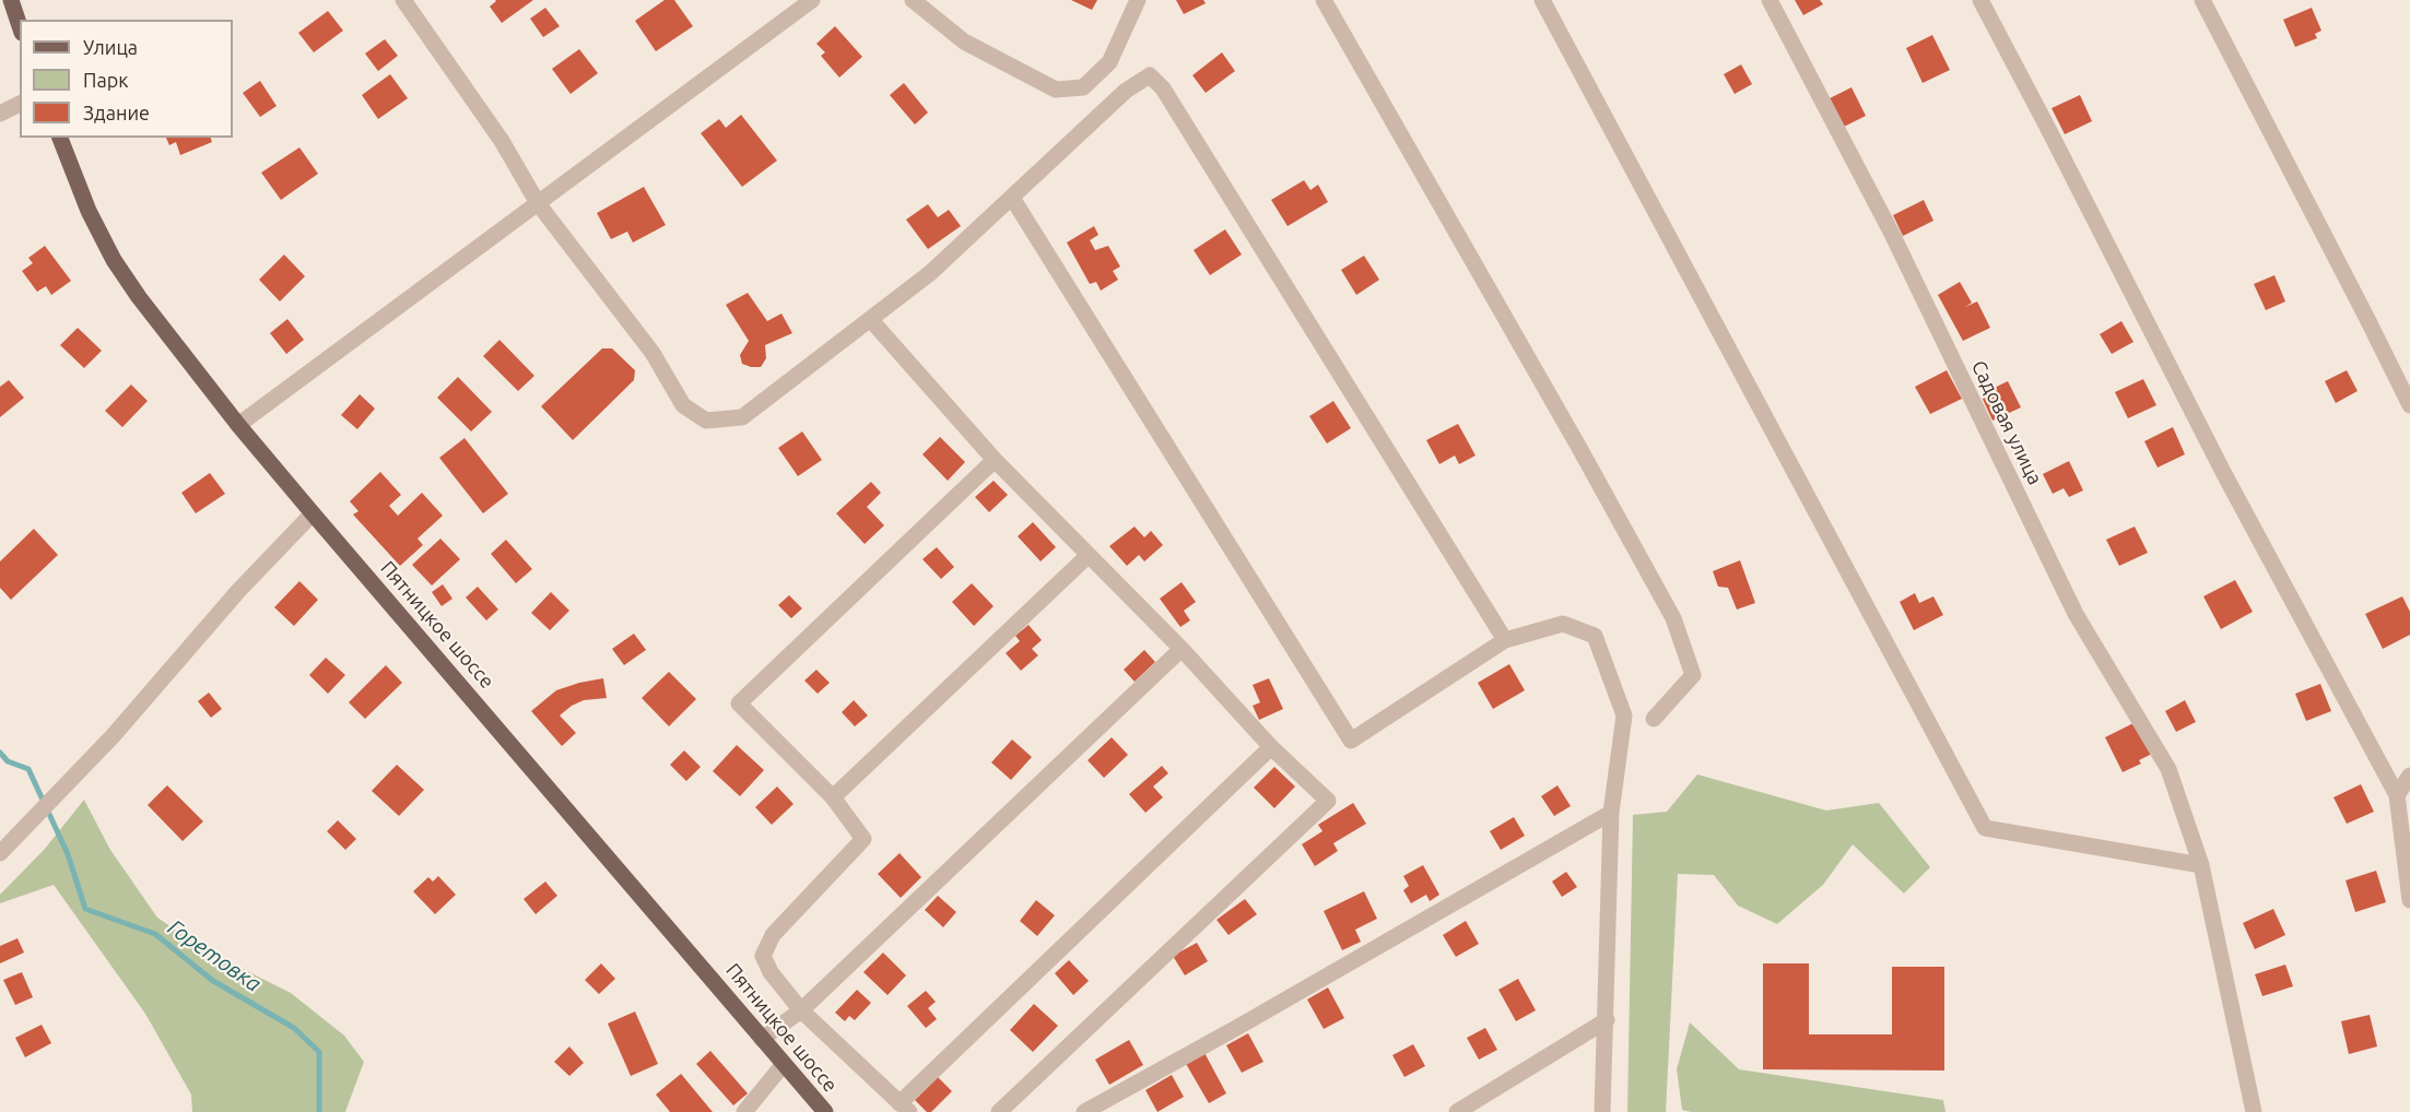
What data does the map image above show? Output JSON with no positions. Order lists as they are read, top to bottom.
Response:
{
  "streets": {
    "main road": ["Пятницкое шоссе"],
    "street": ["Садовая улица"]
  },
  "water": ["Горетовка"],
  "legend": ["Улица", "Парк", "Здание"]
}
